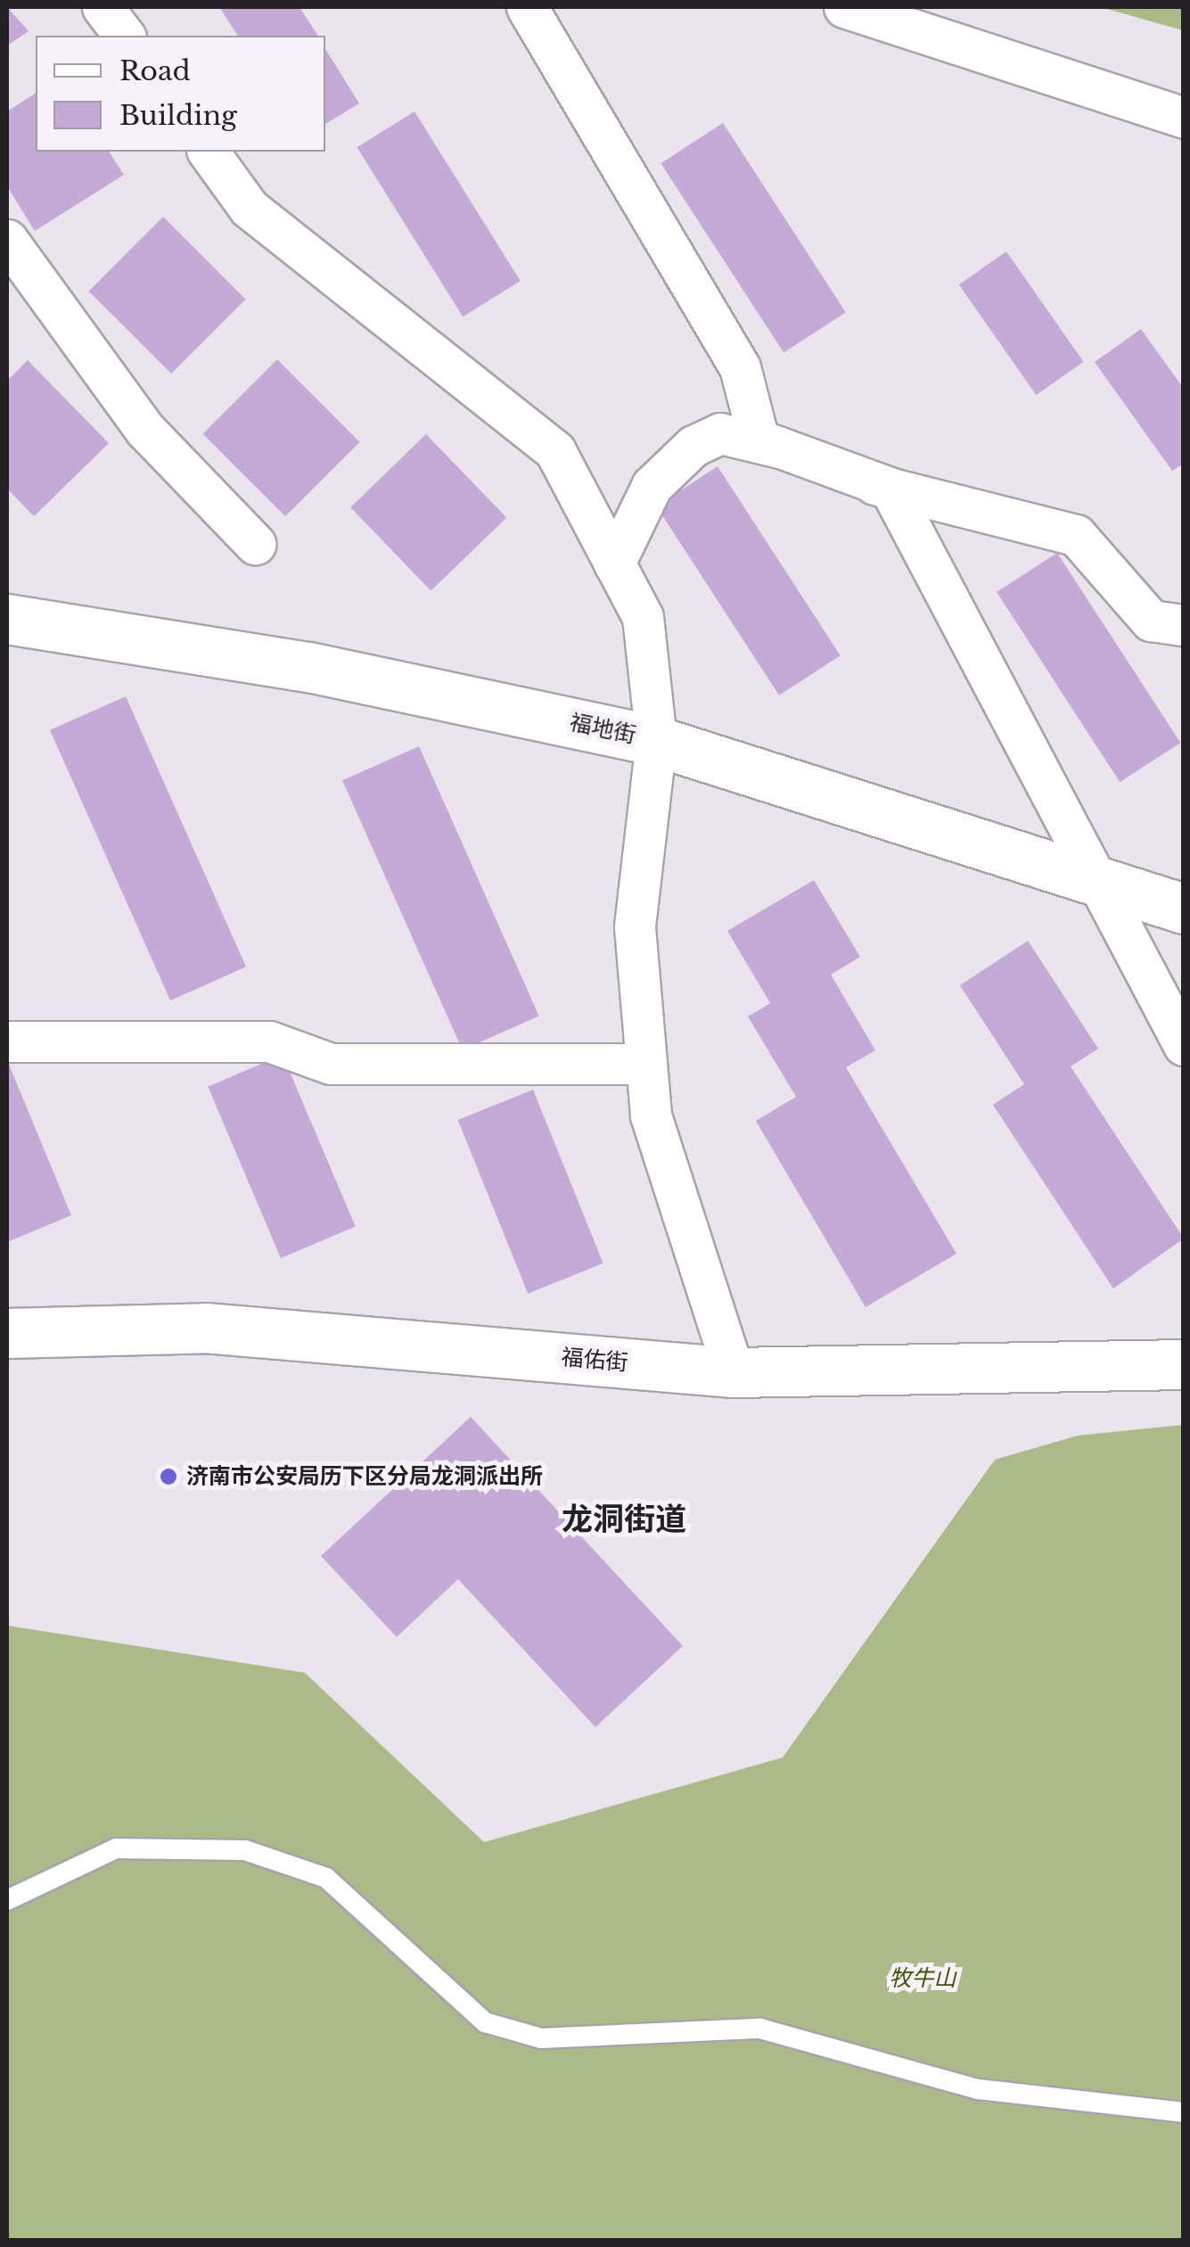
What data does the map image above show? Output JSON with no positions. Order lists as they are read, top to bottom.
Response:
{
  "streets": {
    "street": ["福地街", "福佑街"]
  },
  "districts": ["龙洞街道"],
  "parks": ["牧牛山"],
  "places": ["济南市公安局历下区分局龙洞派出所"],
  "legend": ["Road", "Building"]
}
